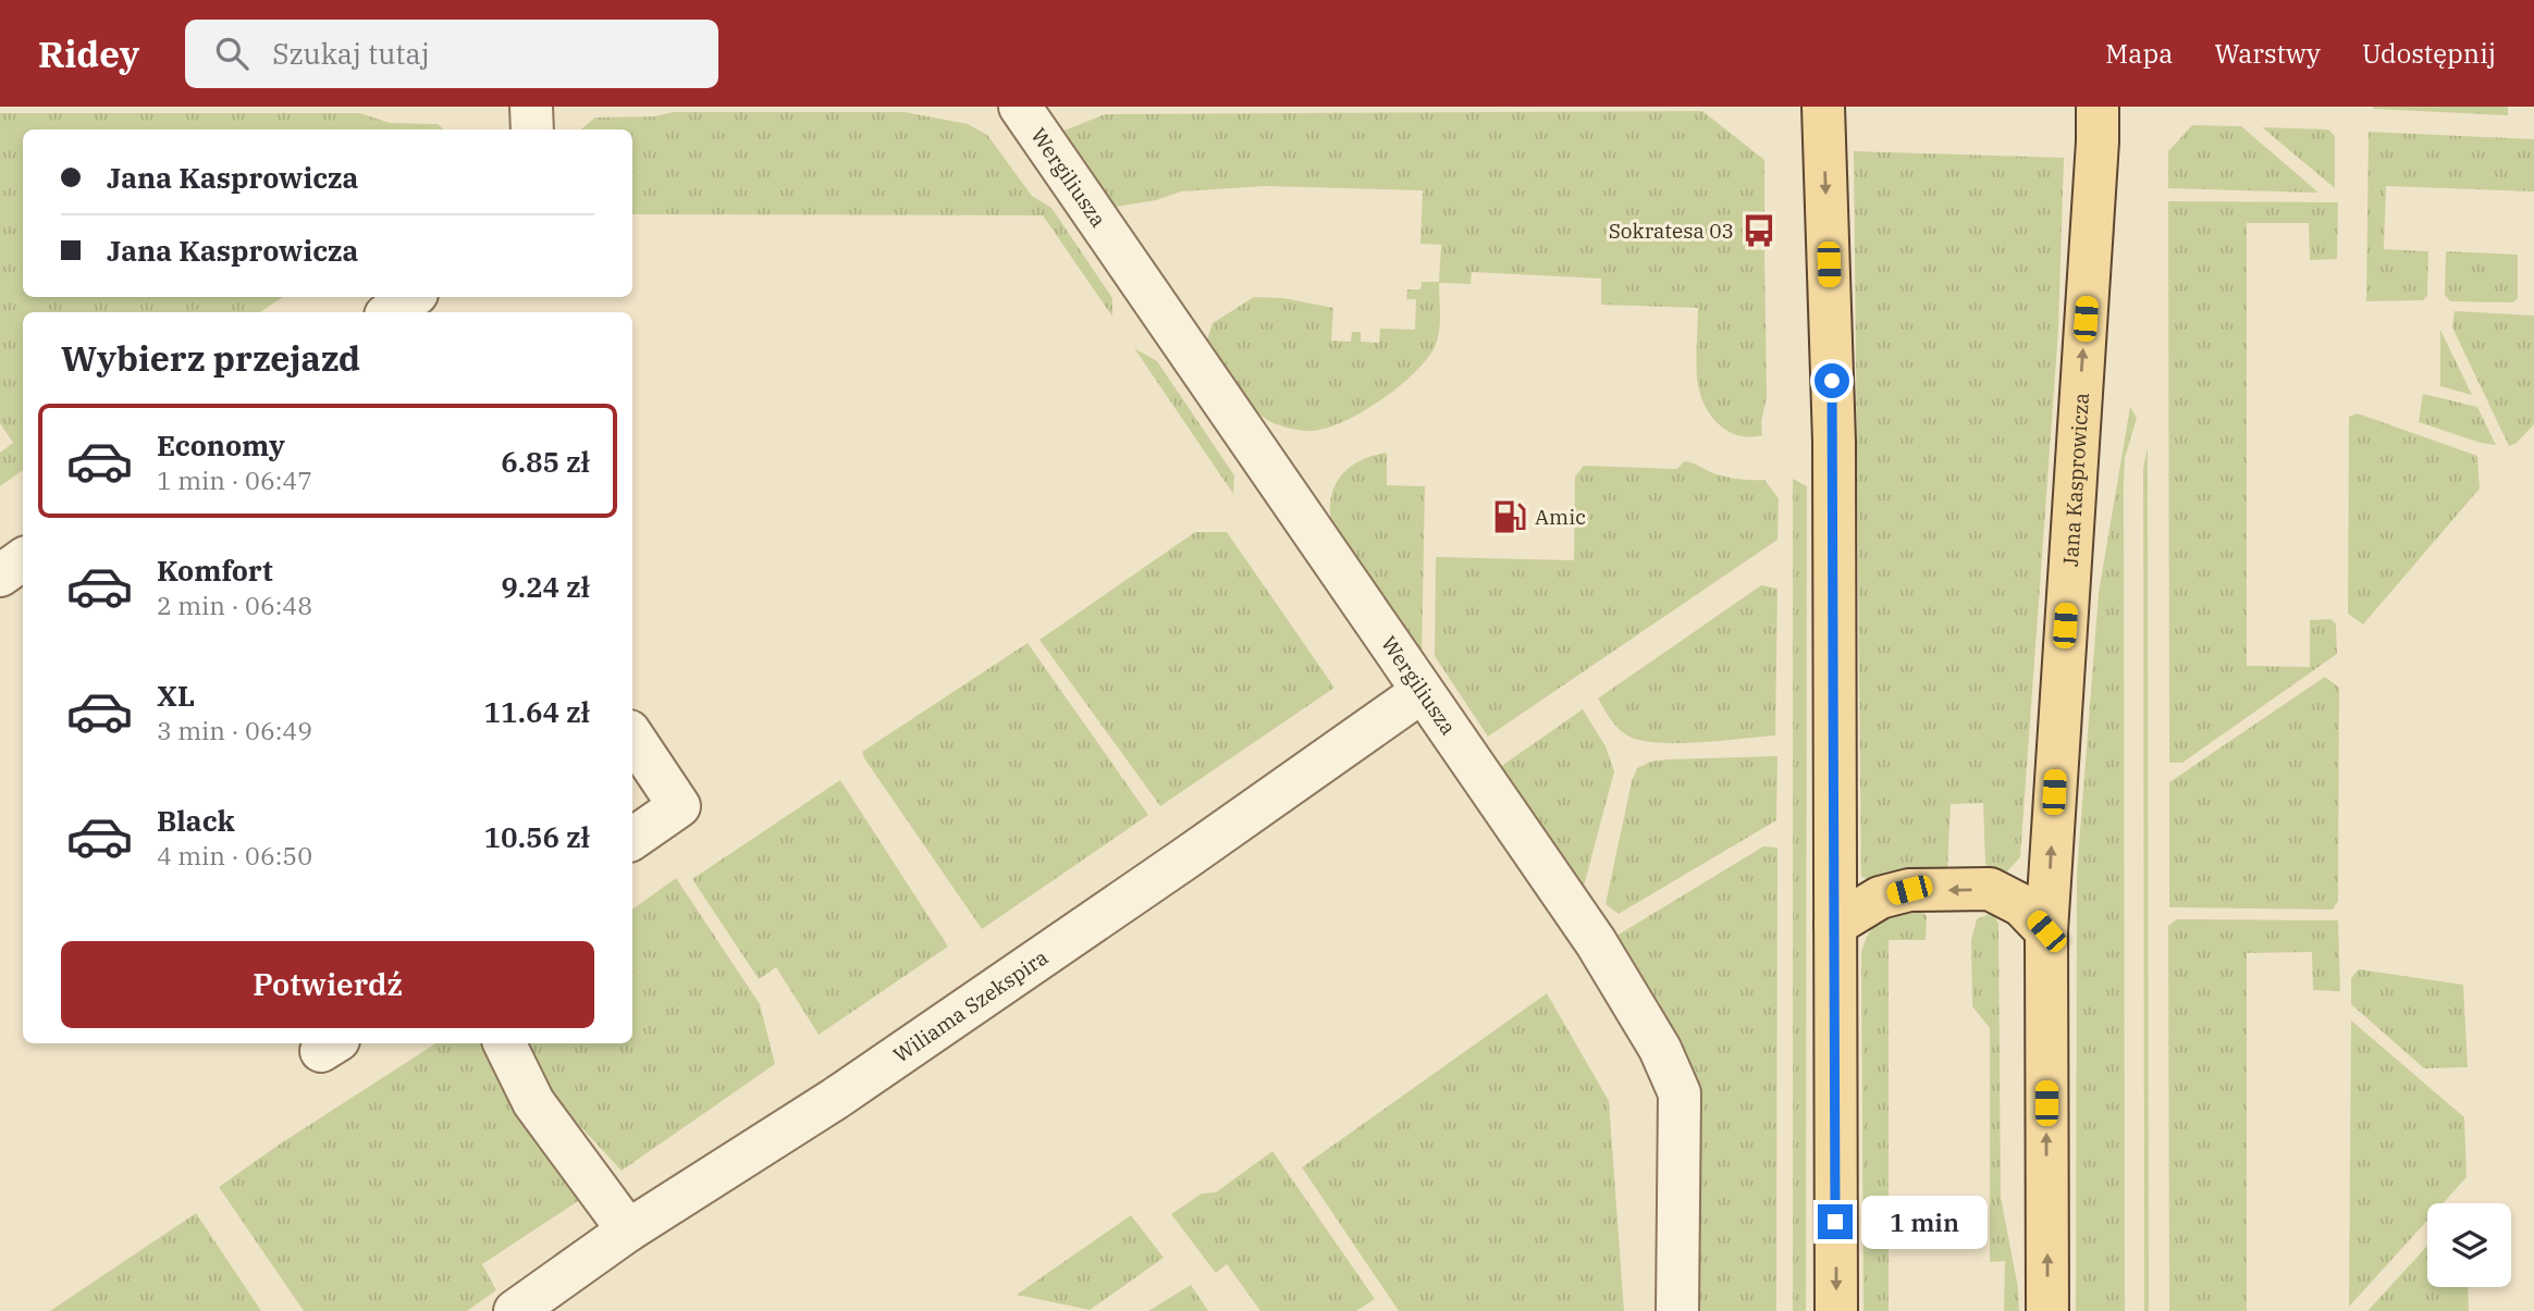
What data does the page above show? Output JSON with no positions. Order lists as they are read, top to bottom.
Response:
{
  "streets": {
    "main road": ["Jana Kasprowicza"],
    "street": ["Wergiliusza", "Wiliama Szekspira"]
  },
  "crossings": [
    ["Wergiliusza", "Wiliama Szekspira"]
  ],
  "places": {
    "bus stop": ["Sokratesa 03"],
    "fuel station": ["Amic"]
  },
  "page": {
    "header": "Ridey",
    "search": "Szukaj tutaj",
    "nav": ["Mapa", "Warstwy", "Udostępnij"],
    "banner": ["Jana Kasprowicza", "Jana Kasprowicza"],
    "heading": "Wybierz przejazd",
    "list": [
      {
        "name": "Economy",
        "note": "1 min · 06:47",
        "value": "6.85 zł"
      },
      {
        "name": "Komfort",
        "note": "2 min · 06:48",
        "value": "9.24 zł"
      },
      {
        "name": "XL",
        "note": "3 min · 06:49",
        "value": "11.64 zł"
      },
      {
        "name": "Black",
        "note": "4 min · 06:50",
        "value": "10.56 zł"
      }
    ],
    "buttons": "Potwierdź",
    "bubble": "1 min"
  }
}
